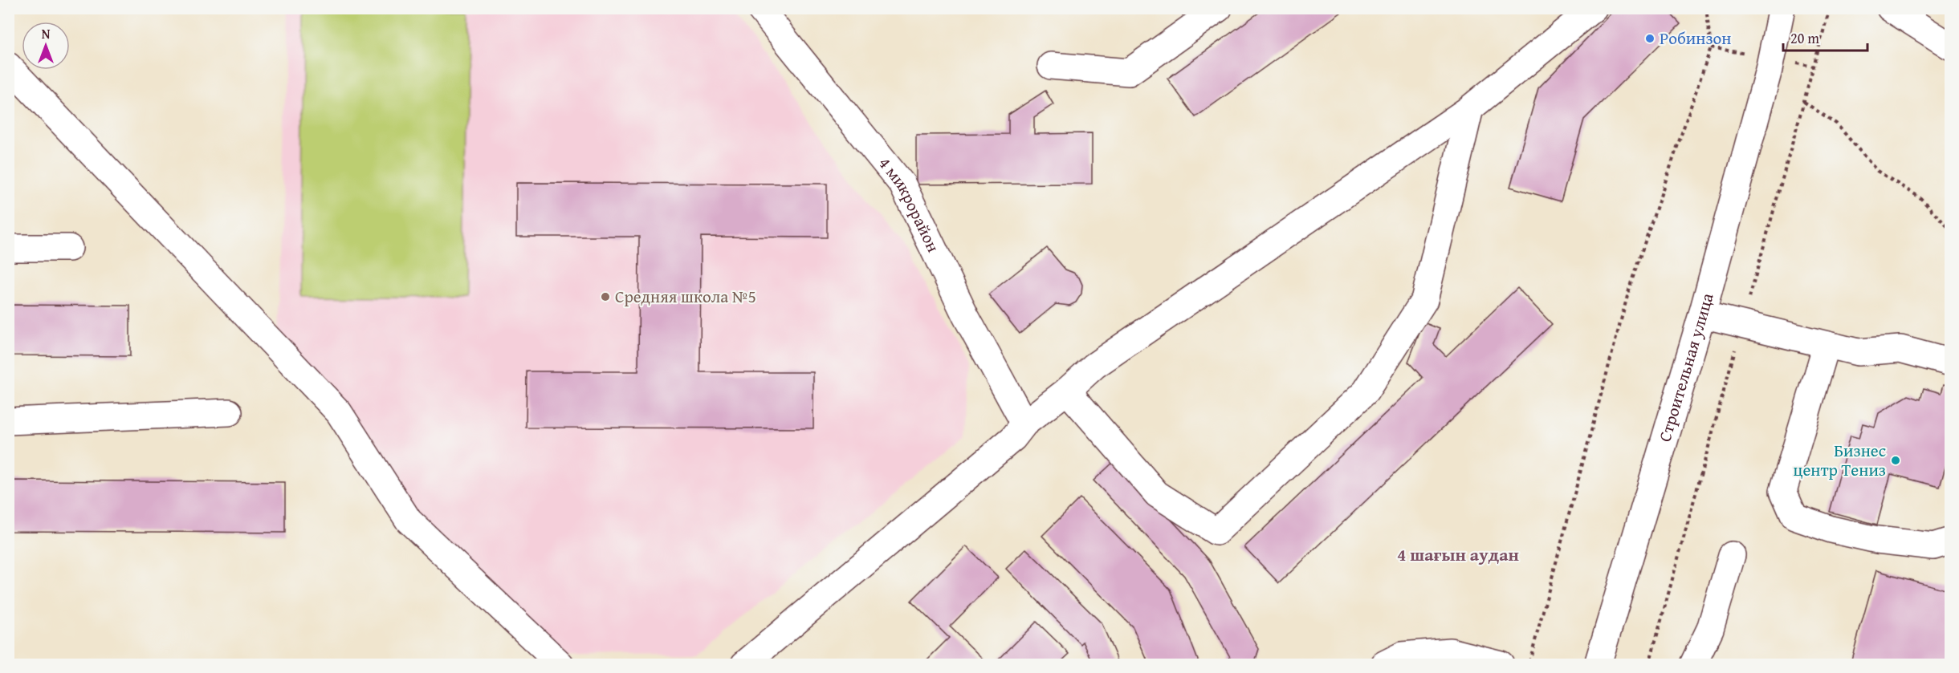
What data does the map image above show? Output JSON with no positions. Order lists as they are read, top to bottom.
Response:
{
  "streets": {
    "street": ["4 микрорайон", "Строительная улица"]
  },
  "districts": ["4 шағын аудан"],
  "places": ["Робинзон", "Средняя школа №5", "Бизнес центр Тениз"],
  "scale_bar": "20 m",
  "north": "top"
}
